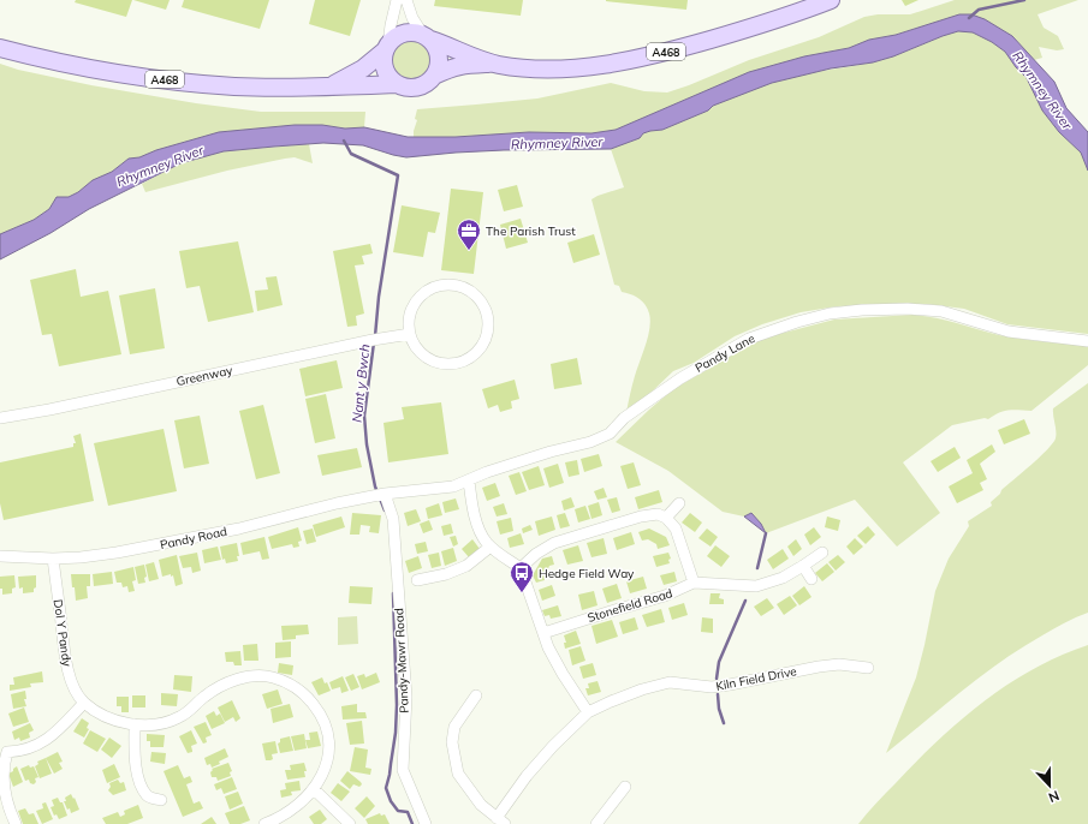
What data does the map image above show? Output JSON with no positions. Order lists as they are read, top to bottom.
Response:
{
  "streets": {
    "main road": ["A468"],
    "street": [
      "Pandy Lane",
      "Greenway",
      "Pandy Road",
      "Stonefield Road",
      "Dol Y Pandy",
      "Pandy-Mawr Road",
      "Kiln Field Drive"
    ]
  },
  "crossings": [
    ["Pandy Lane", "Pandy Road"],
    ["Pandy Lane", "Pandy-Mawr Road"],
    ["Pandy Road", "Dol Y Pandy"],
    ["Pandy Road", "Pandy-Mawr Road"]
  ],
  "water": ["Rhymney River", "Nant y Bwch"],
  "places": {
    "office": ["The Parish Trust"],
    "bus stop": ["Hedge Field Way"]
  },
  "north": "bottom"
}
